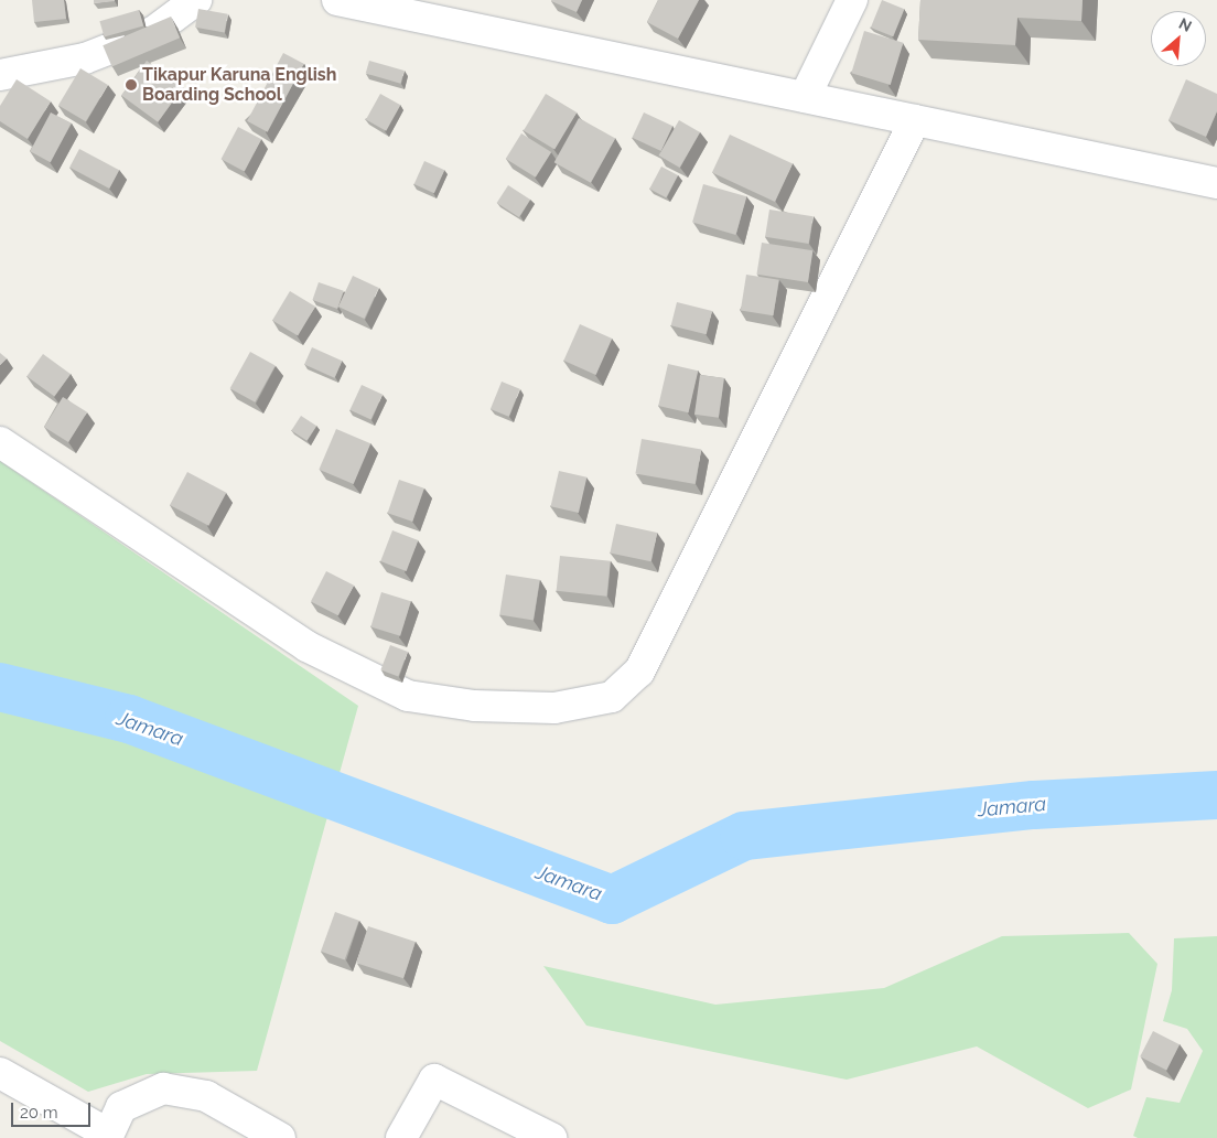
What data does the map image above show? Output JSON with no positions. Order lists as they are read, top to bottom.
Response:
{
  "water": ["Jamara"],
  "places": ["Tikapur Karuna English Boarding School"],
  "scale_bar": "20 m",
  "north": "top right"
}
